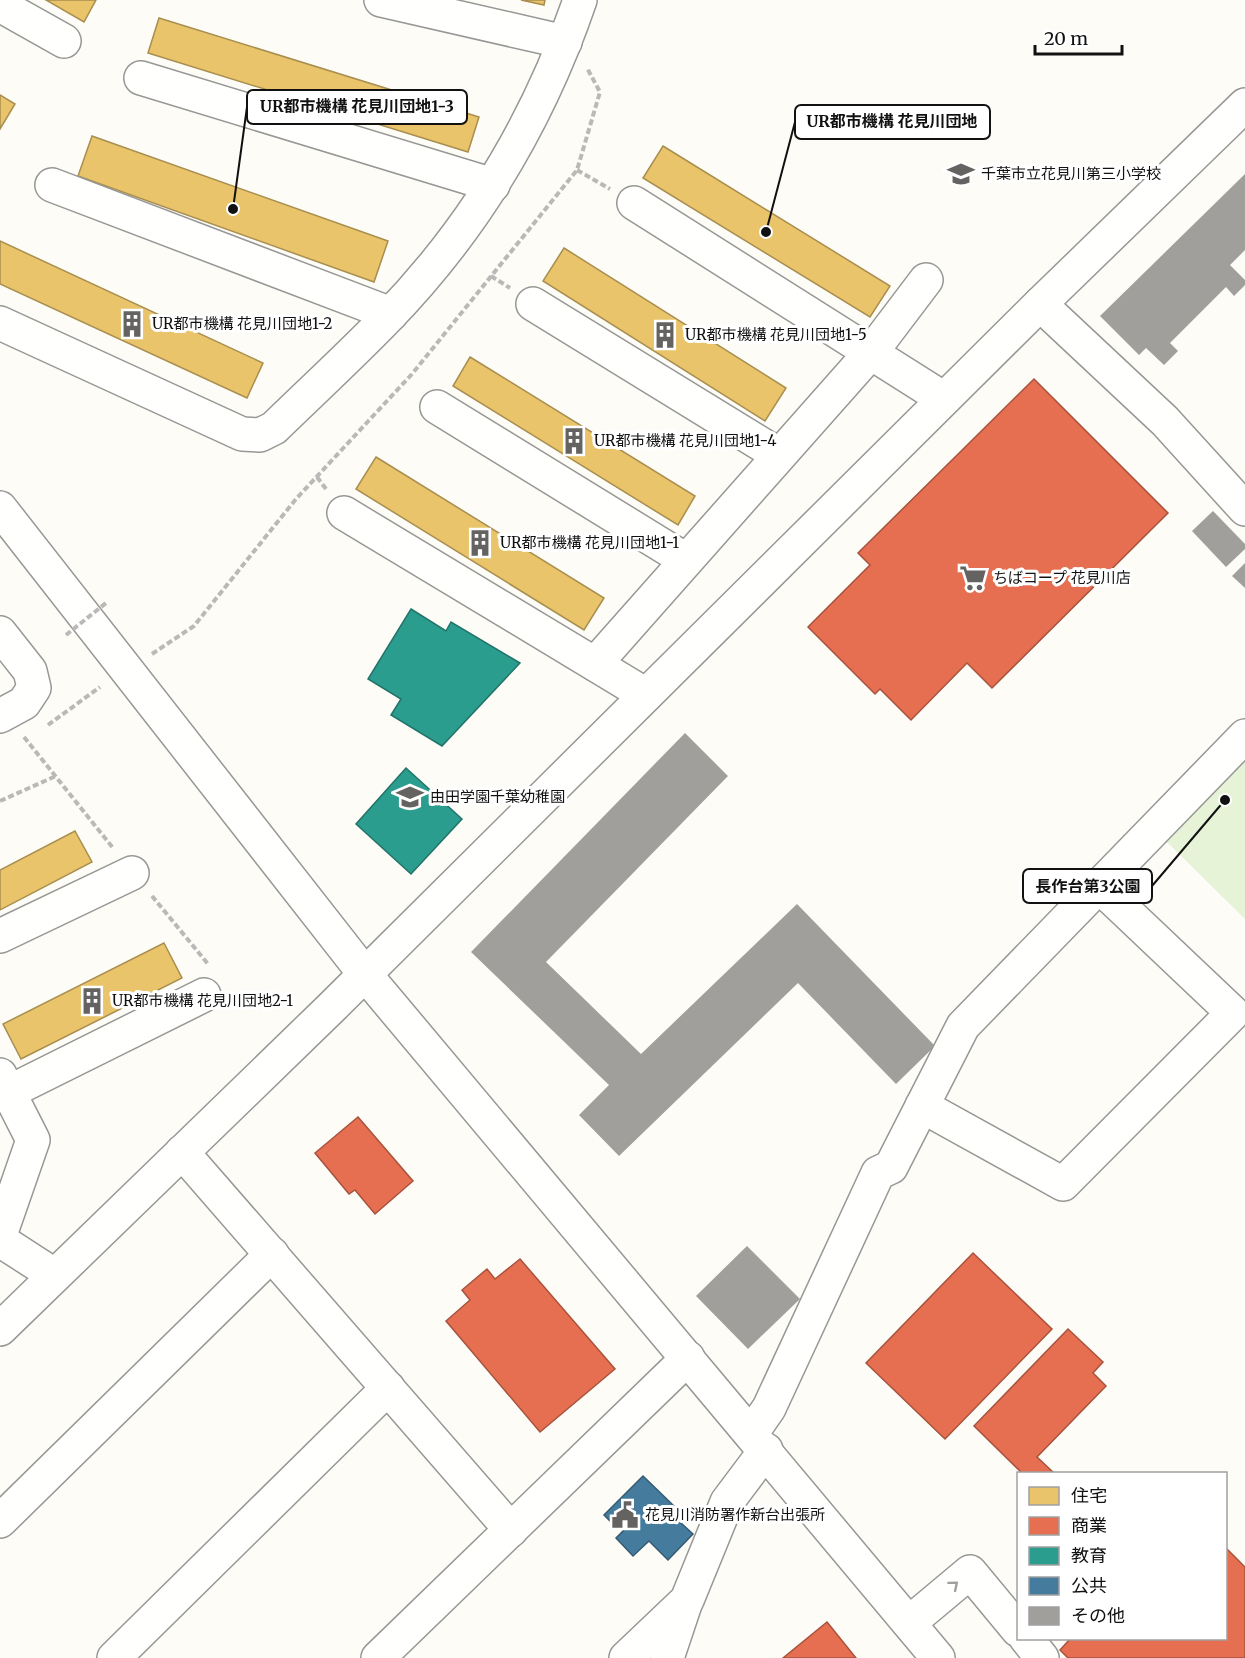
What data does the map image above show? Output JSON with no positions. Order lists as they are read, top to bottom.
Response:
{
  "places": {
    "school or university": ["千葉市立花見川第三小学校", "由田学園千葉幼稚園"],
    "other": ["UR都市機構 花見川団地1-3", "UR都市機構 花見川団地", "長作台第3公園"],
    "building": [
      "UR都市機構 花見川団地1-2",
      "UR都市機構 花見川団地1-5",
      "UR都市機構 花見川団地1-4",
      "UR都市機構 花見川団地1-1",
      "UR都市機構 花見川団地2-1"
    ],
    "supermarket": ["ちばコープ 花見川店"],
    "public building": ["花見川消防署作新台出張所"]
  },
  "legend": [
    "住宅",
    "商業",
    "教育",
    "公共",
    "その他"
  ],
  "scale_bar": "20 m"
}
